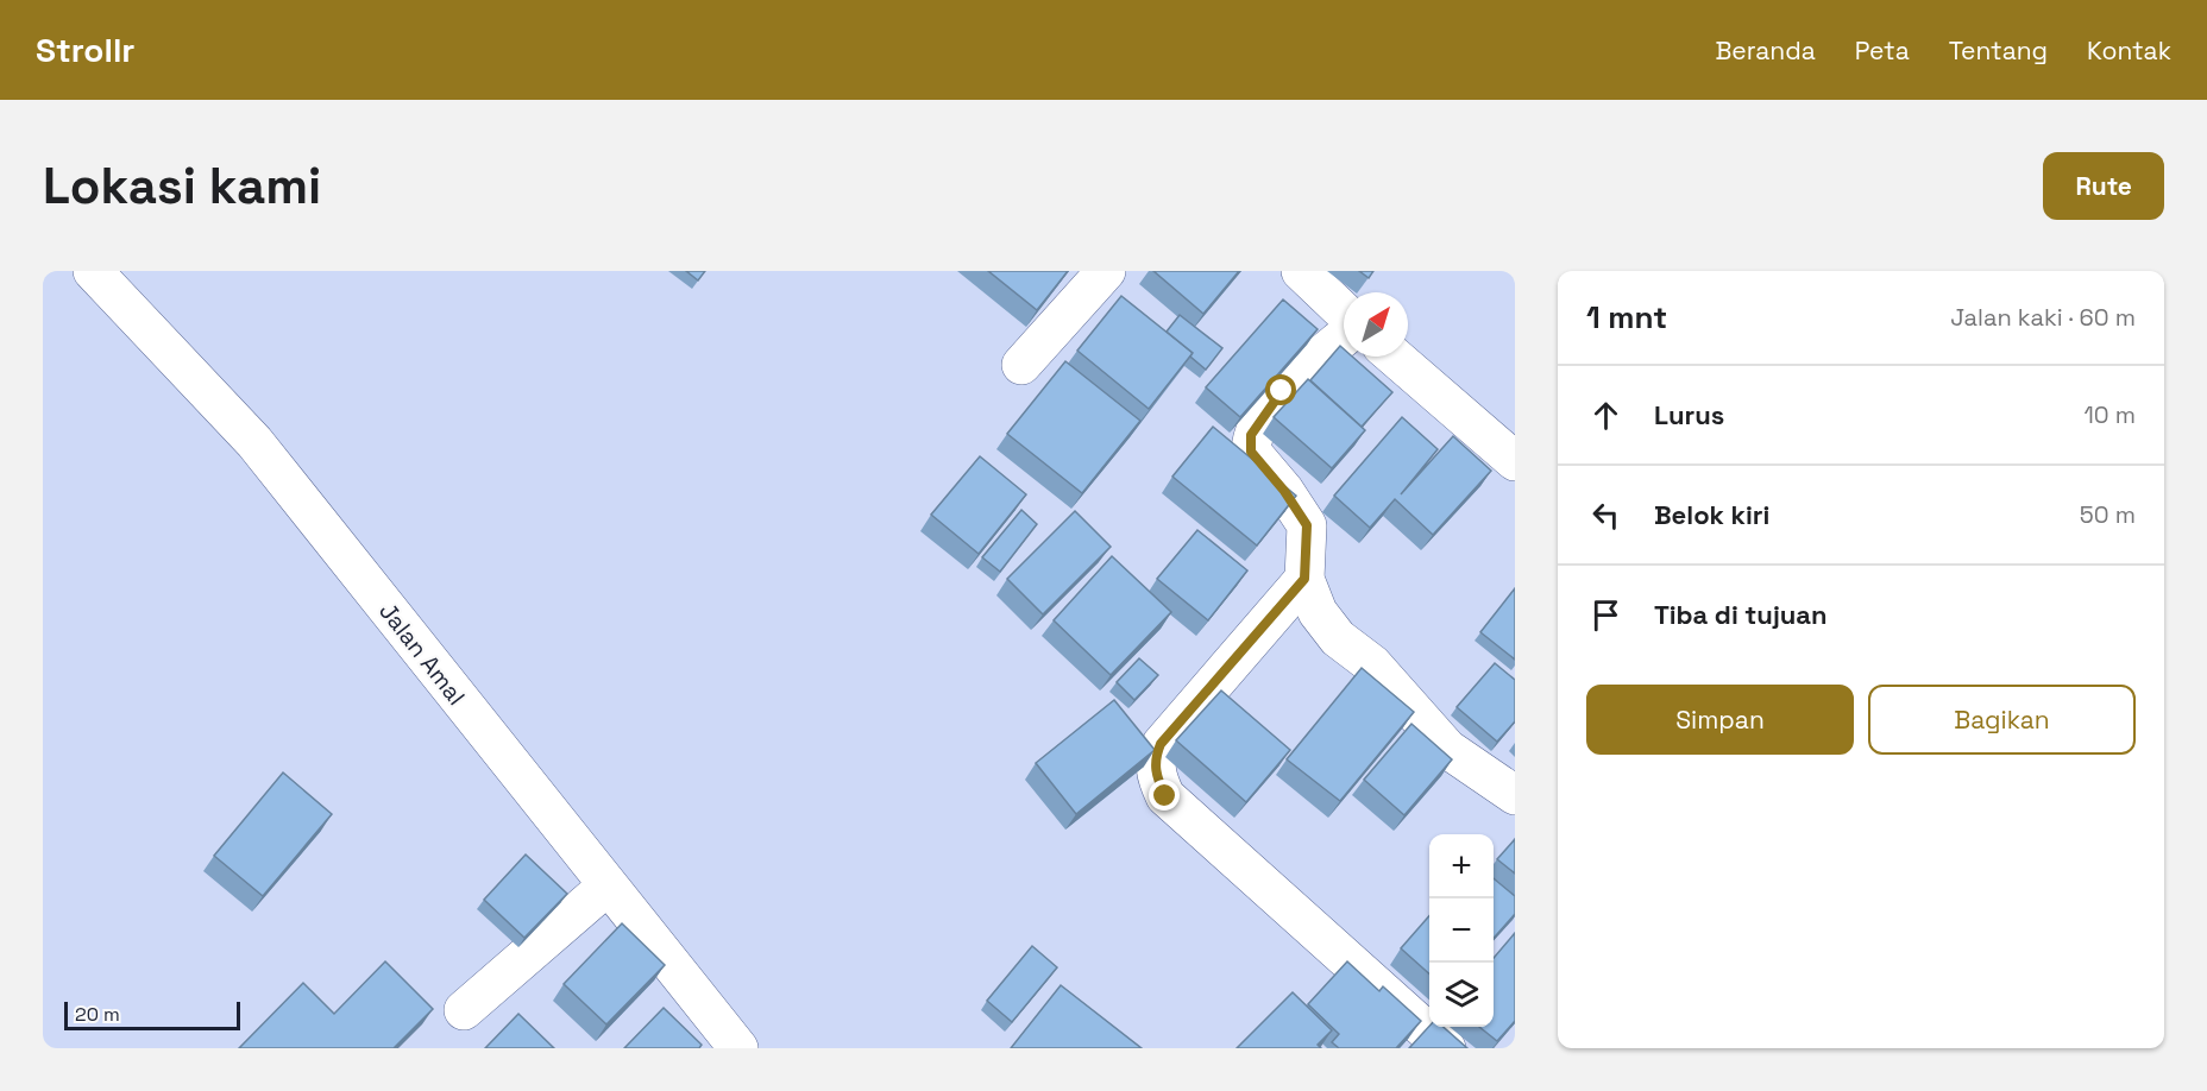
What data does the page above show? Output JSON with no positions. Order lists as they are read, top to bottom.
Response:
{
  "streets": {
    "street": ["Jalan Amal"]
  },
  "scale_bar": "20 m",
  "north": "top right",
  "page": {
    "header": "Strollr",
    "nav": [
      "Beranda",
      "Peta",
      "Tentang",
      "Kontak"
    ],
    "buttons": [
      "Rute",
      ["Simpan", "Bagikan"]
    ],
    "title": "Lokasi kami",
    "heading": ["1 mnt", "Jalan kaki · 60 m"],
    "list": [
      ["Lurus", "10 m"],
      ["Belok kiri", "50 m"],
      "Tiba di tujuan"
    ],
    "map_buttons": ["+", "−"],
    "scale": "20 m"
  }
}
